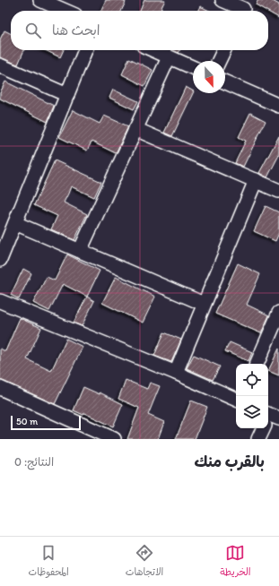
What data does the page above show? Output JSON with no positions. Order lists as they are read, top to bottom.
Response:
{
  "scale_bar": "50 m",
  "north": "bottom",
  "page": {
    "search": "ابحث هنا",
    "scale": "50 m",
    "heading": ["بالقرب منك", "النتائج: 0"],
    "nav": ["الخريطة", "الاتجاهات", "المحفوظات"]
  }
}
